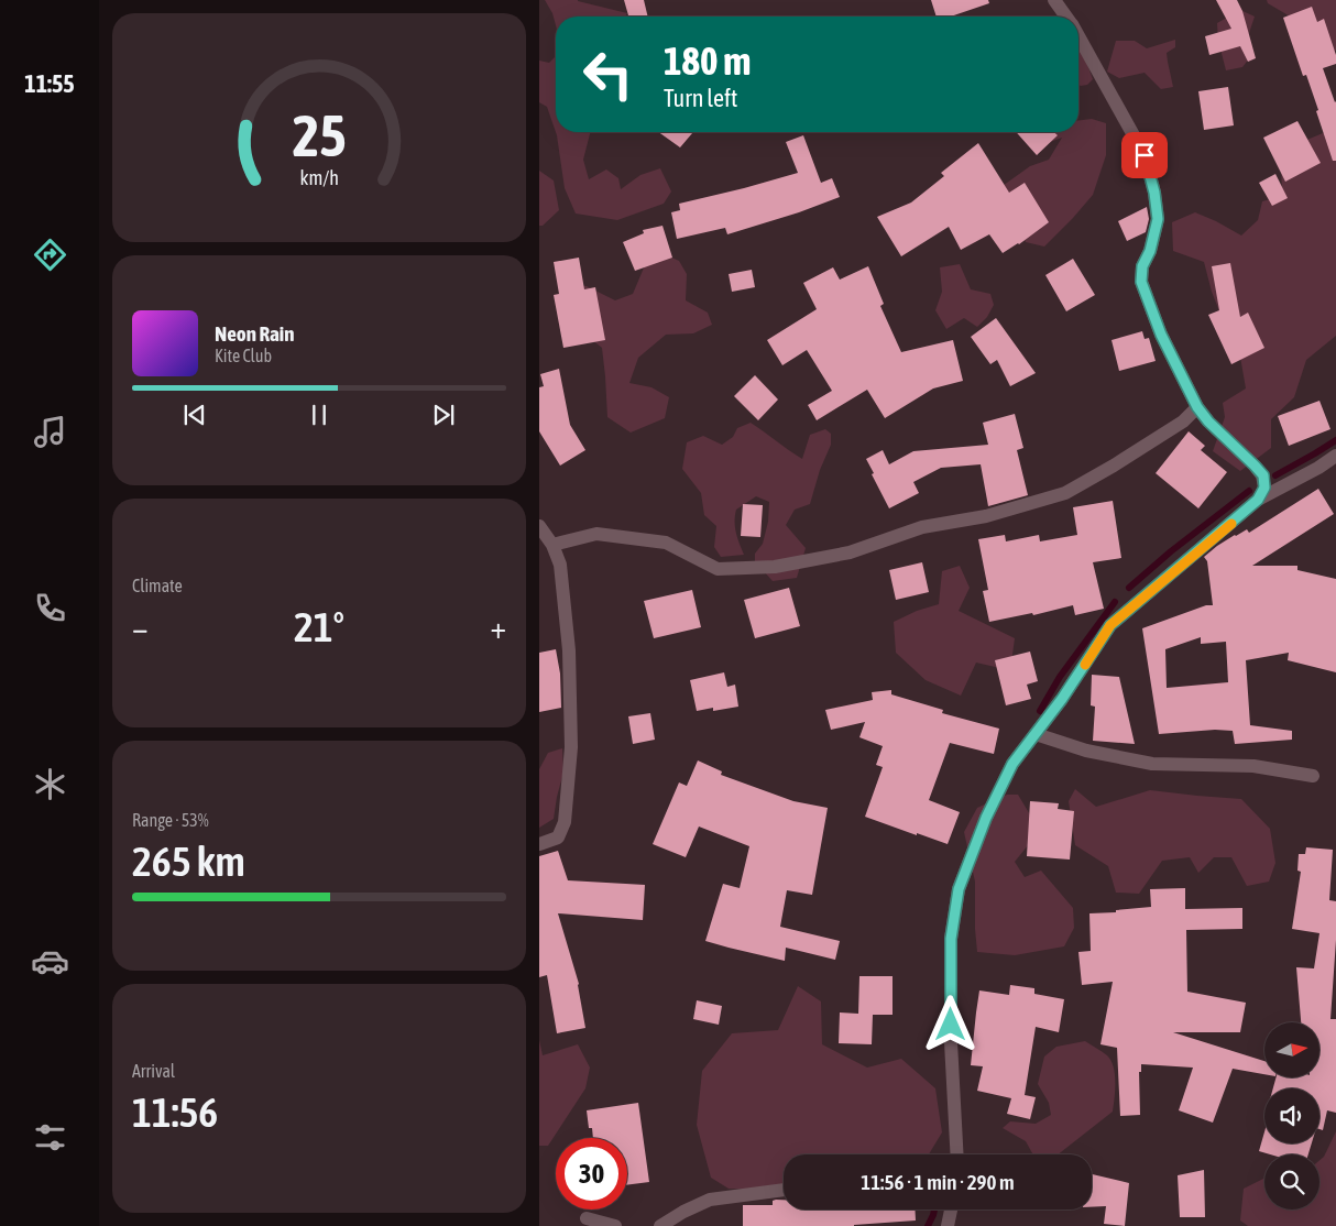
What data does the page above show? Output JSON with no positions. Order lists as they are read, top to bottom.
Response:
{
  "north": "right",
  "page": {
    "tabs": "11:55",
    "turn": ["180 m", "Turn left"],
    "song": ["Neon Rain", "Kite Club"],
    "tile": [
      "Climate",
      ["Range · 53%", "265 km"],
      ["Arrival", "11:56"]
    ],
    "heat": ["−", "21°", "+"],
    "limit": "30",
    "trip": "11:56 · 1 min · 290 m",
    "gauge": ["25", "km/h"]
  }
}
